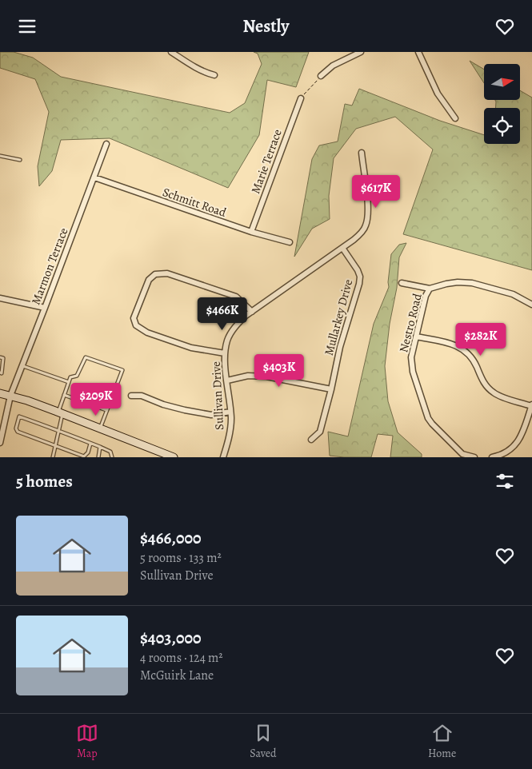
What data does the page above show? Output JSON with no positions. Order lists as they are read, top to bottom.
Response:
{
  "streets": {
    "street": [
      "Marie Terrace",
      "Schmitt Road",
      "Marmon Terrace",
      "Mullarkey Drive",
      "Nestro Road",
      "Sullivan Drive"
    ]
  },
  "crossings": [
    ["Marie Terrace", "Schmitt Road"],
    ["Schmitt Road", "Marmon Terrace"],
    ["Mullarkey Drive", "Sullivan Drive"]
  ],
  "north": "right",
  "page": {
    "header": "Nestly",
    "price": [
      "$617K",
      "$466K",
      "$282K",
      "$403K",
      "$209K"
    ],
    "heading": "5 homes",
    "list": [
      {
        "name": "$466,000",
        "note": "5 rooms · 133 m² · Sullivan Drive"
      },
      {
        "name": "$403,000",
        "note": "4 rooms · 124 m² · McGuirk Lane"
      }
    ],
    "tabs": ["Map", "Saved", "Home"]
  }
}
